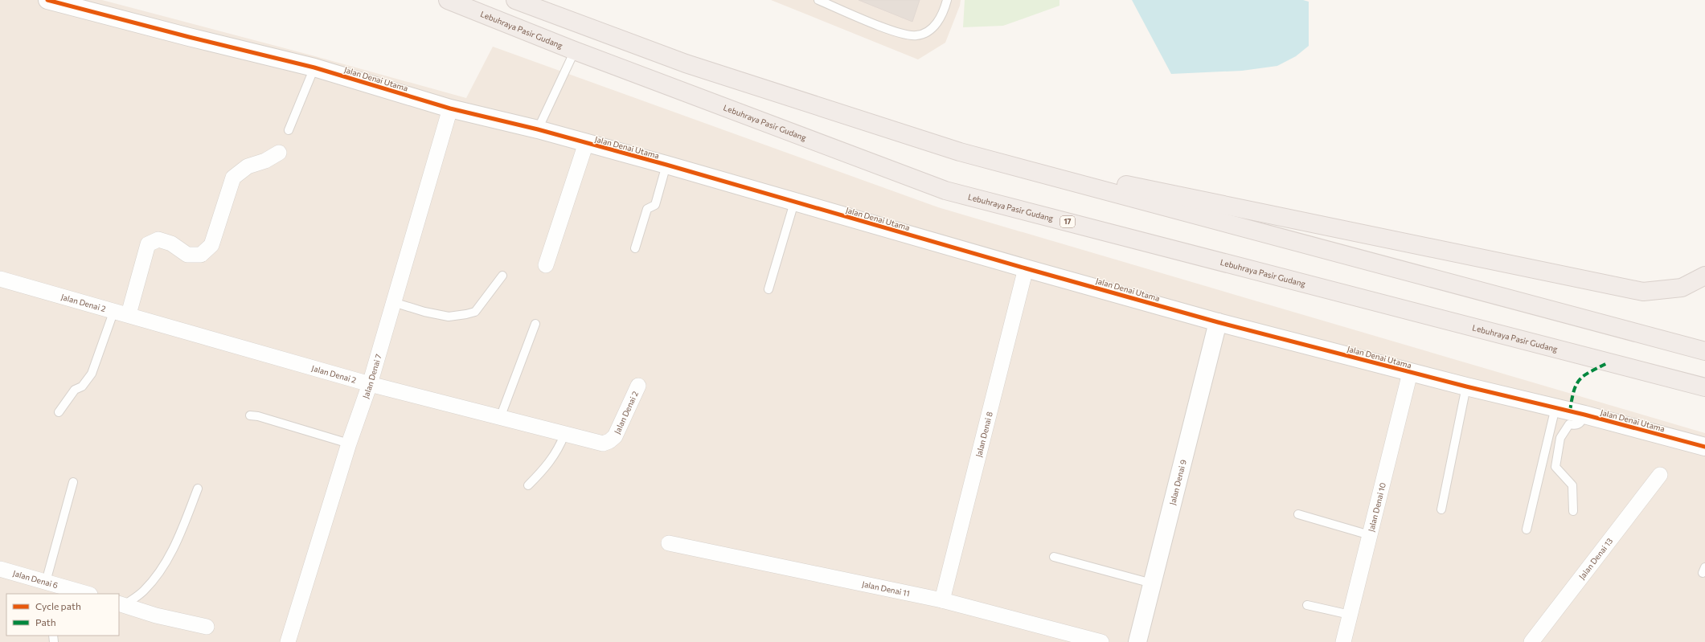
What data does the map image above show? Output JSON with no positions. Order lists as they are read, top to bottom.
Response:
{
  "streets": {
    "highway": ["Lebuhraya Pasir Gudang", "17"],
    "street": [
      "Jalan Denai Utama",
      "Jalan Denai 2",
      "Jalan Denai 7",
      "Jalan Denai 8",
      "Jalan Denai 9",
      "Jalan Denai 10",
      "Jalan Denai 13",
      "Jalan Denai 6",
      "Jalan Denai 11"
    ]
  },
  "crossings": [
    ["Jalan Denai Utama", "Jalan Denai 7"],
    ["Jalan Denai Utama", "Jalan Denai 8"],
    ["Jalan Denai Utama", "Jalan Denai 9"],
    ["Jalan Denai Utama", "Jalan Denai 10"],
    ["Jalan Denai 2", "Jalan Denai 7"],
    ["Jalan Denai 8", "Jalan Denai 11"]
  ],
  "legend": ["Cycle path", "Path"]
}
